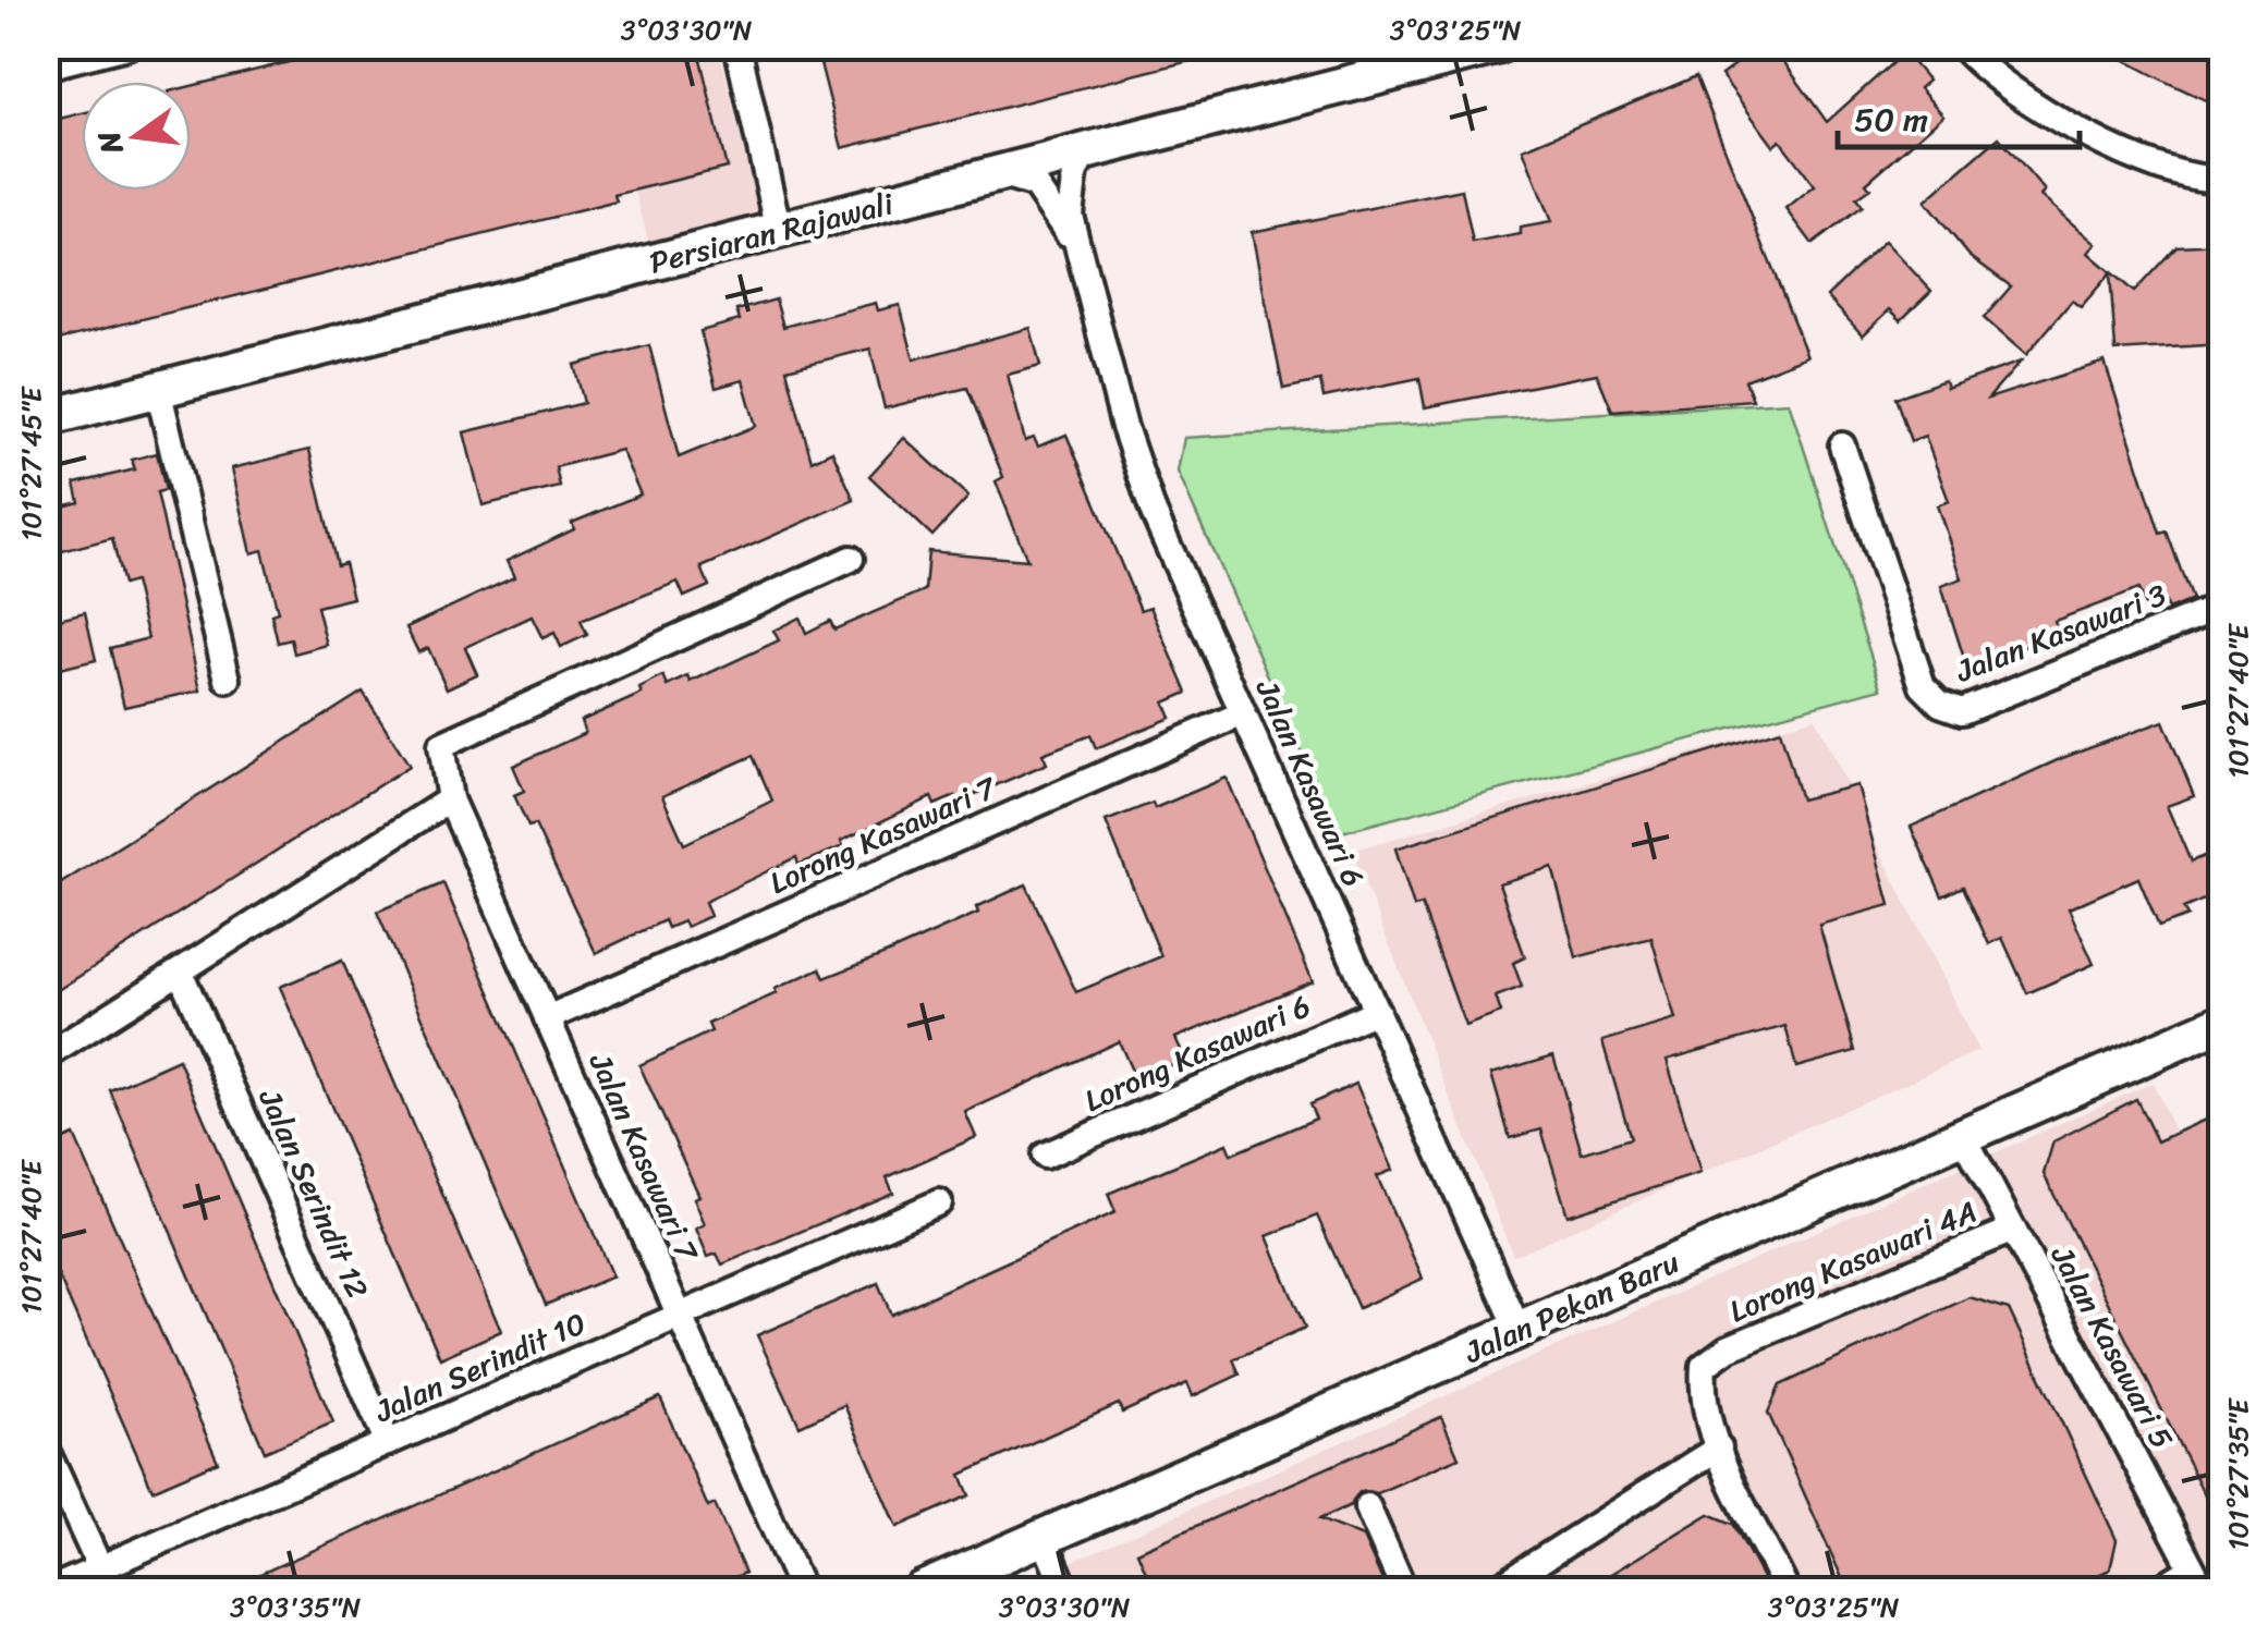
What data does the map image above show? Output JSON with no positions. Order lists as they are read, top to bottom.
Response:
{
  "streets": {
    "street": [
      "Persiaran Rajawali",
      "Jalan Kasawari 3",
      "Jalan Kasawari 6",
      "Lorong Kasawari 7",
      "Lorong Kasawari 6",
      "Jalan Kasawari 7",
      "Jalan Serindit 12",
      "Lorong Kasawari 4A",
      "Jalan Pekan Baru",
      "Jalan Kasawari 5",
      "Jalan Serindit 10"
    ]
  },
  "crossings": [
    ["Jalan Kasawari 6", "Lorong Kasawari 7"],
    ["Jalan Kasawari 6", "Lorong Kasawari 6"],
    ["Jalan Kasawari 6", "Jalan Pekan Baru"],
    ["Lorong Kasawari 7", "Jalan Kasawari 7"],
    ["Jalan Kasawari 7", "Jalan Serindit 10"],
    ["Jalan Serindit 12", "Jalan Serindit 10"],
    ["Lorong Kasawari 4A", "Jalan Kasawari 5"],
    ["Jalan Pekan Baru", "Jalan Kasawari 5"]
  ],
  "scale_bar": "50 m",
  "north": "left",
  "coordinates": [
    "3°03'30\"N",
    "3°03'25\"N",
    "101°27'45\"E",
    "101°27'40\"E",
    "101°27'35\"E",
    "3°03'35\"N"
  ]
}
